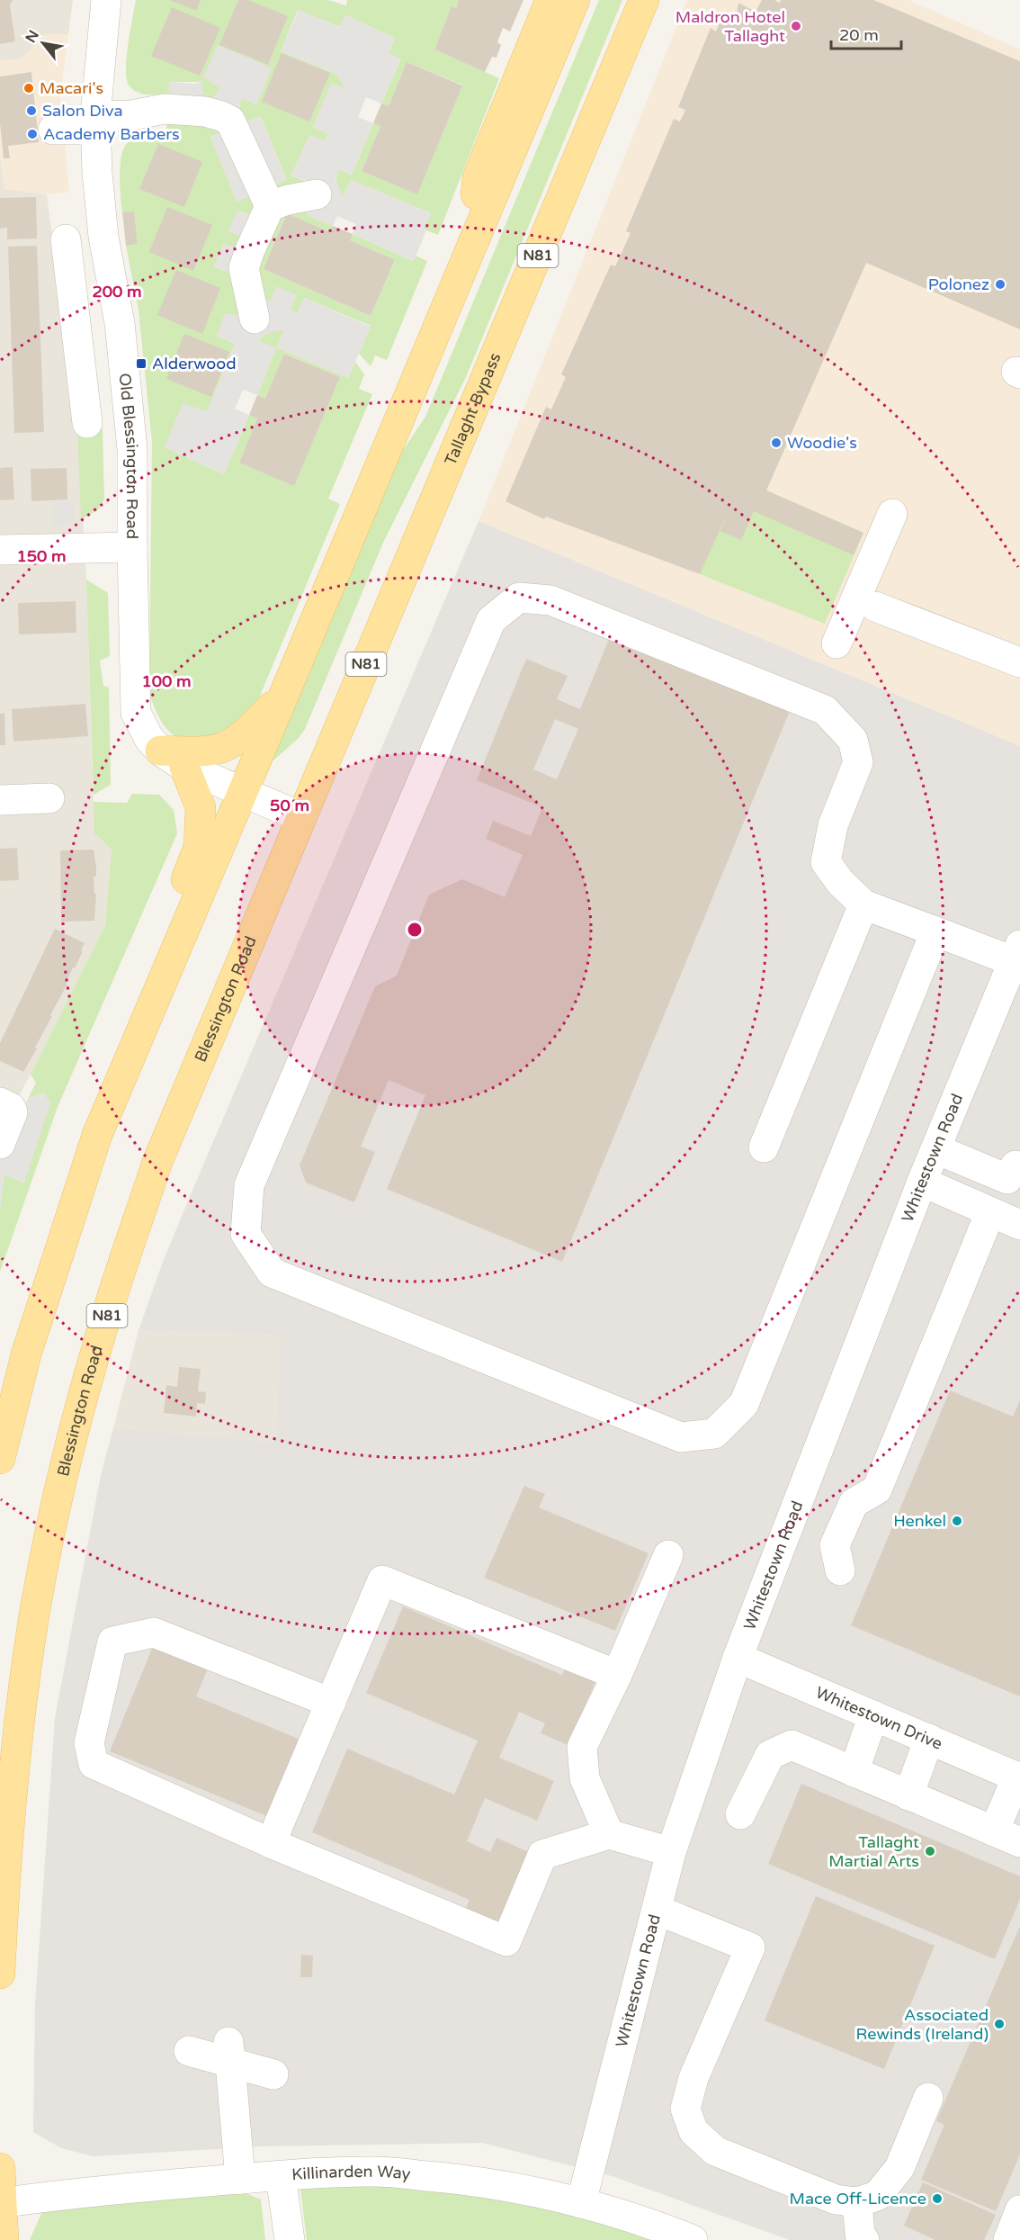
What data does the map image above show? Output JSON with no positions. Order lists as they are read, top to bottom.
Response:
{
  "streets": {
    "main road": ["N81", "Tallaght Bypass", "Blessington Road"],
    "street": [
      "Old Blessington Road",
      "Whitestown Road",
      "Whitestown Drive",
      "Killinarden Way"
    ]
  },
  "crossings": [
    ["Tallaght Bypass", "Old Blessington Road"],
    ["Tallaght Bypass", "Blessington Road"],
    ["Old Blessington Road", "Blessington Road"],
    ["Whitestown Road", "Whitestown Drive"],
    ["Whitestown Road", "Killinarden Way"]
  ],
  "places": {
    "other": [
      "Maldron Hotel Tallaght",
      "Macari's",
      "Salon Diva",
      "Academy Barbers",
      "Polonez",
      "Woodie's",
      "Henkel",
      "Tallaght Martial Arts",
      "Associated Rewinds (Ireland)",
      "Mace Off-Licence"
    ],
    "transit": ["Alderwood"]
  },
  "scale_bar": "20 m",
  "north": "top left",
  "rings": [
    "200 m",
    "150 m",
    "100 m",
    "50 m"
  ]
}
